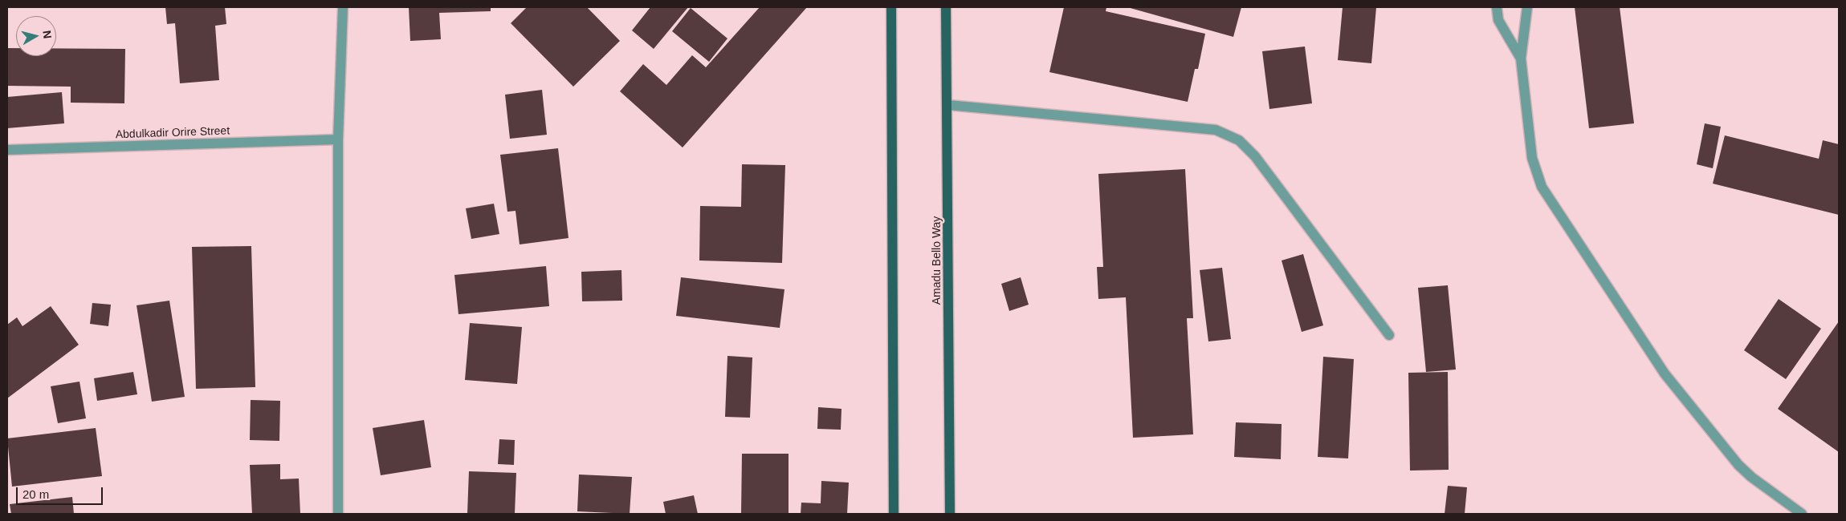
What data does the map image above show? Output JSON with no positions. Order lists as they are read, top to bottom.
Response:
{
  "streets": {
    "main road": ["Amadu Bello Way"],
    "street": ["Abdulkadir Orire Street"]
  },
  "scale_bar": "20 m",
  "north": "right"
}
